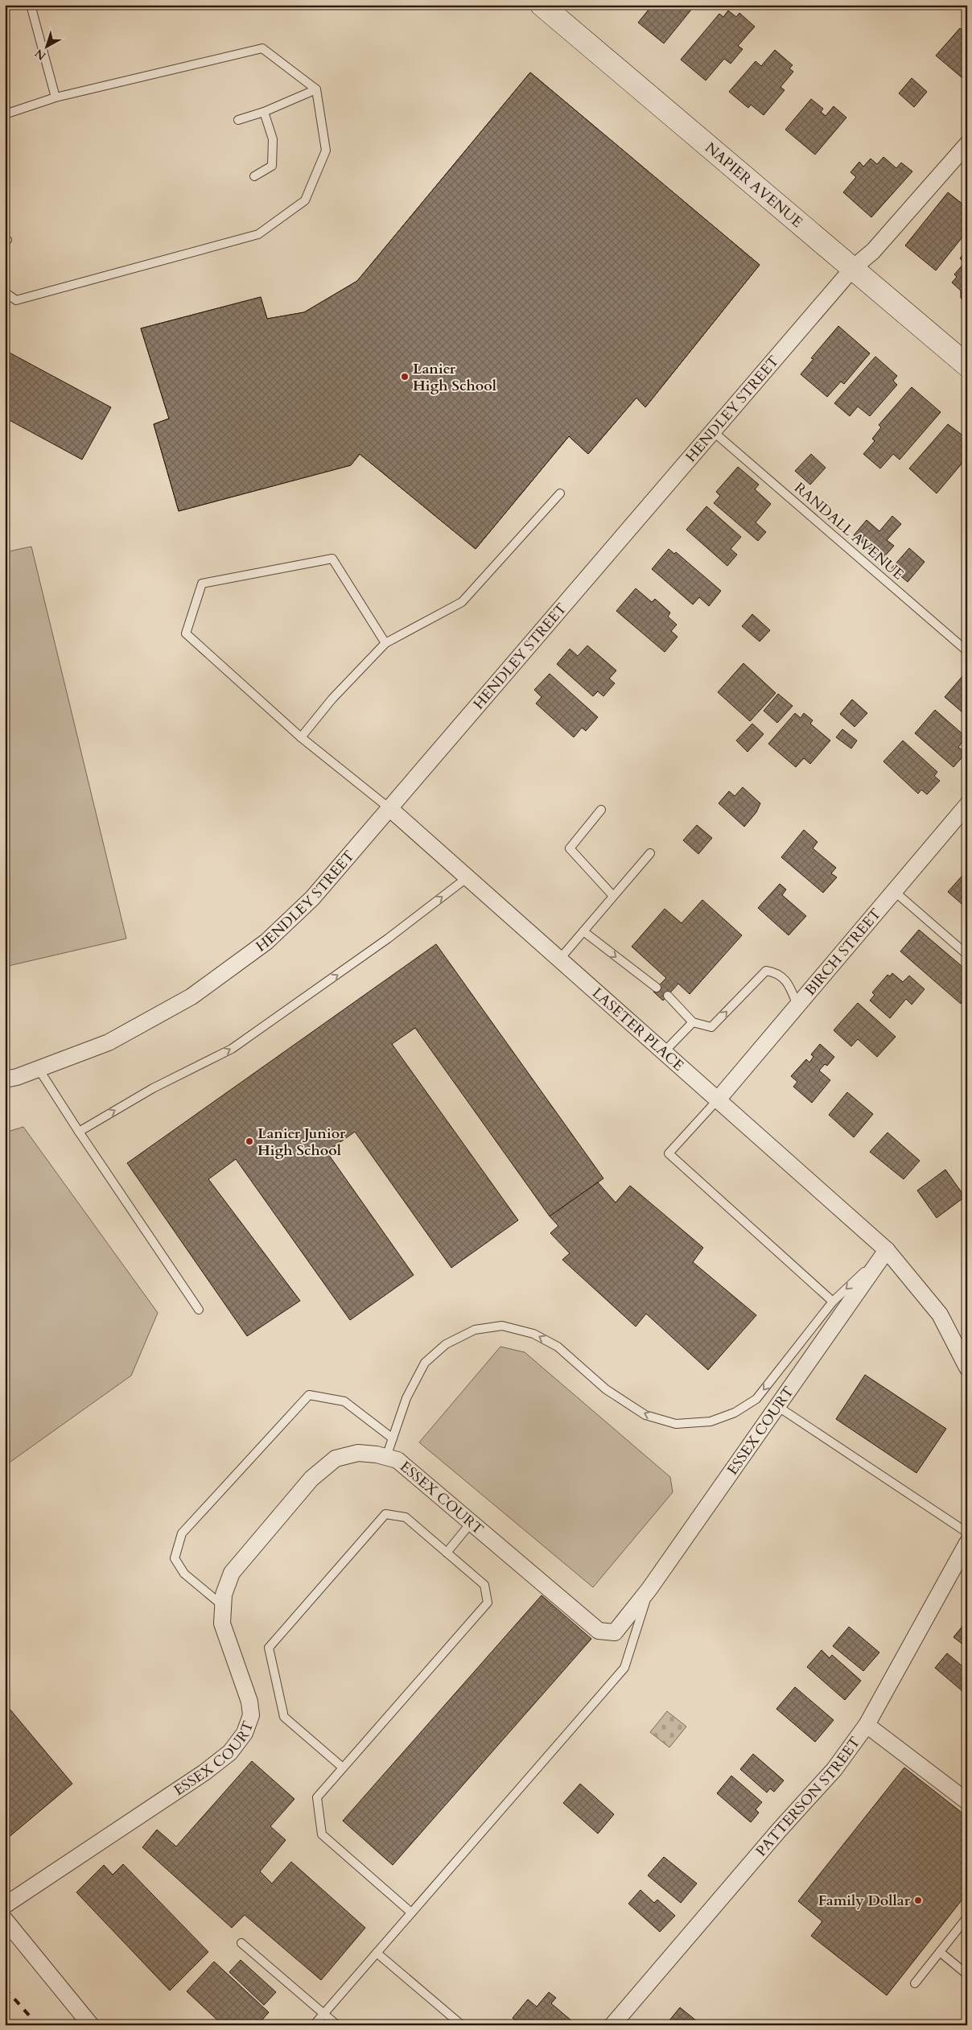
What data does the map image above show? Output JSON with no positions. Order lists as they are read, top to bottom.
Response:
{
  "streets": {
    "street": [
      "NAPIER AVENUE",
      "HENDLEY STREET",
      "BIRCH STREET",
      "LASETER PLACE",
      "ESSEX COURT",
      "PATTERSON STREET"
    ],
    "lane": ["RANDALL AVENUE"]
  },
  "crossings": [
    ["NAPIER AVENUE", "HENDLEY STREET"],
    ["HENDLEY STREET", "RANDALL AVENUE"],
    ["HENDLEY STREET", "LASETER PLACE"],
    ["BIRCH STREET", "LASETER PLACE"],
    ["LASETER PLACE", "ESSEX COURT"]
  ],
  "places": ["Lanier High School", "Lanier Junior High School", "Family Dollar"],
  "north": "bottom left"
}
